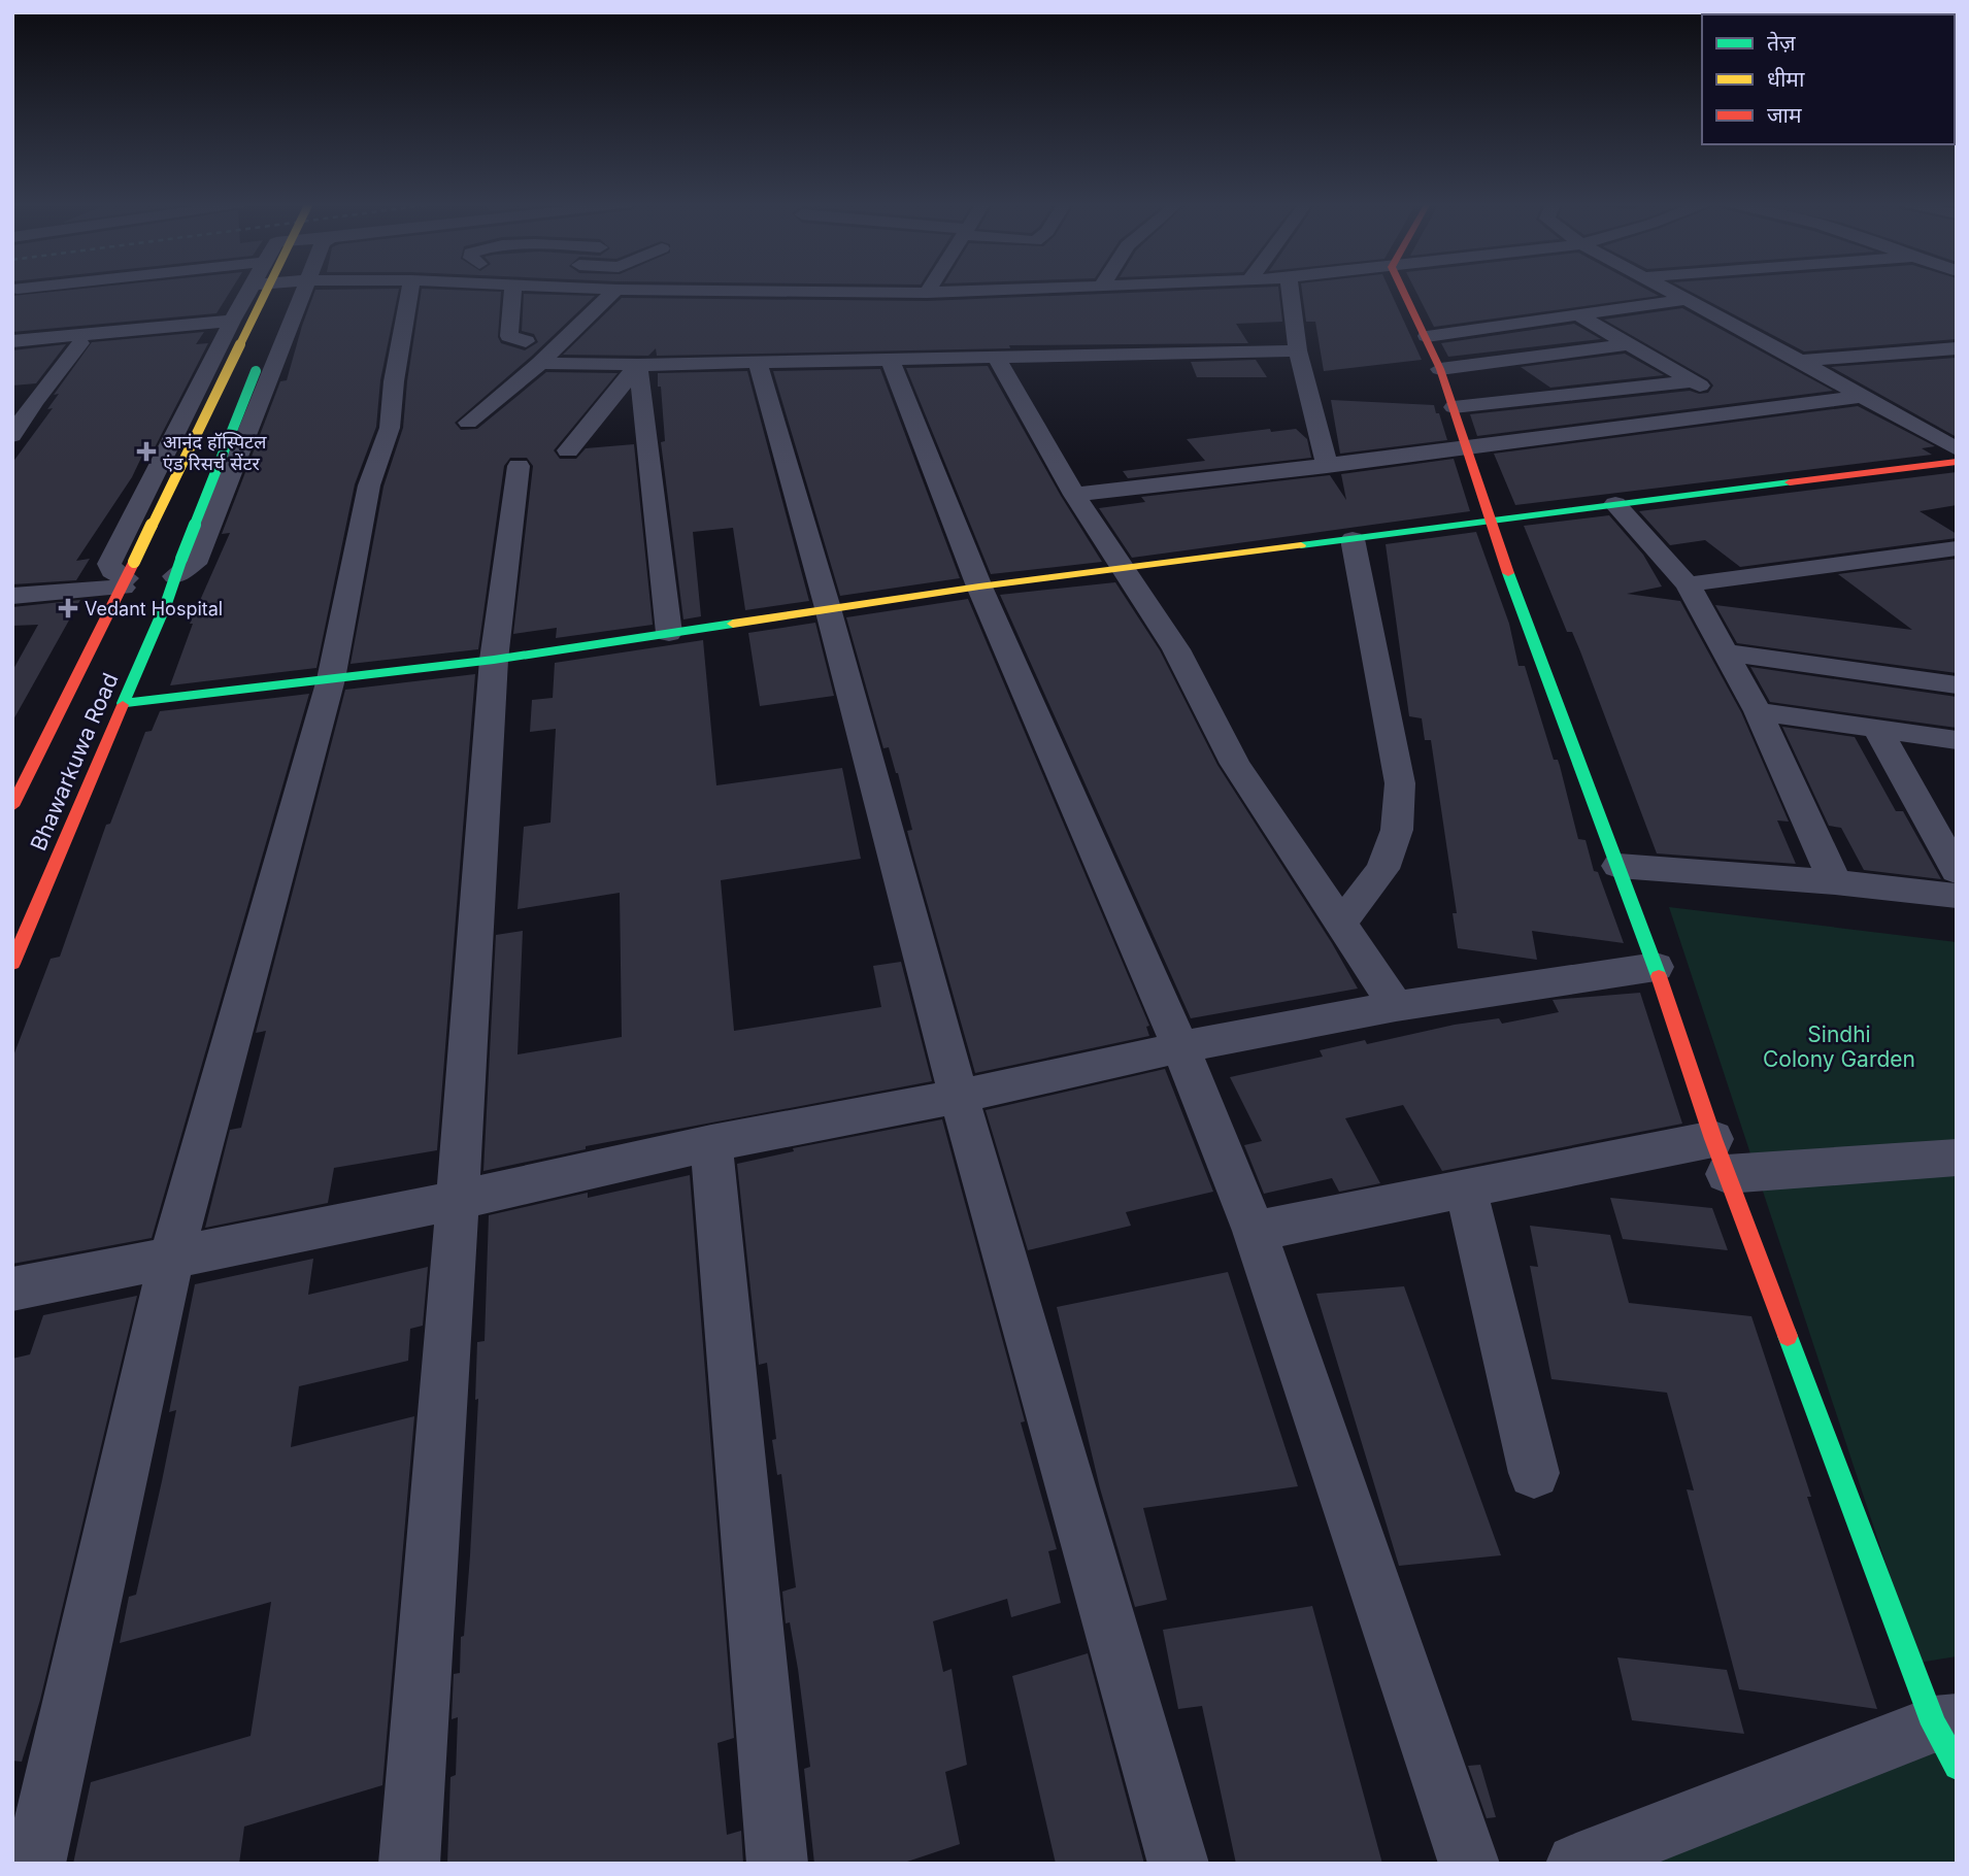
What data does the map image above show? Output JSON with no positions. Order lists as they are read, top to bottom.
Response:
{
  "streets": {
    "street": ["Bhawarkuwa Road"]
  },
  "parks": ["Sindhi Colony Garden"],
  "places": {
    "health": ["आनंद हॉस्पिटल एंड रिसर्च सेंटर", "Vedant Hospital"]
  },
  "legend": ["तेज़", "धीमा", "जाम"]
}
